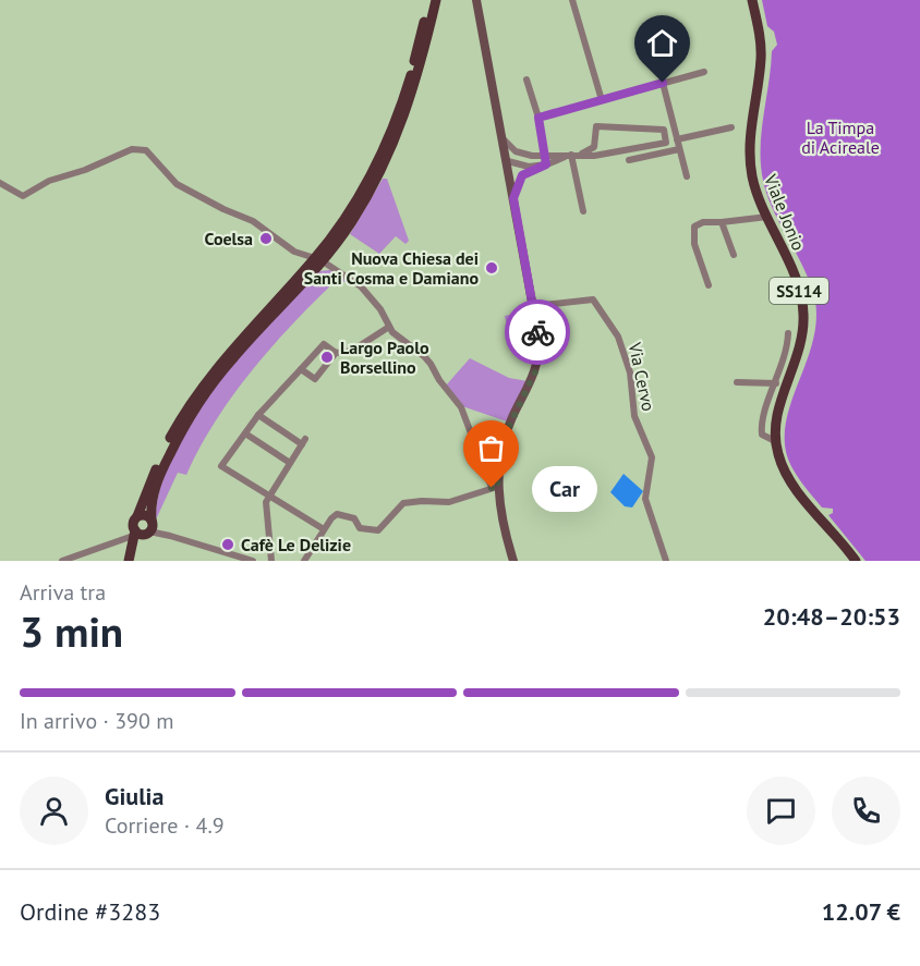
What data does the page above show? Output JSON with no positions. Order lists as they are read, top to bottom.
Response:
{
  "streets": {
    "main road": ["Viale Jonio", "SS114"],
    "street": ["Via Cervo"]
  },
  "parks": ["La Timpa di Acireale"],
  "places": [
    "Coelsa",
    "Nuova Chiesa dei Santi Cosma e Damiano",
    "Largo Paolo Borsellino",
    "Car",
    "Cafè Le Delizie"
  ],
  "page": {
    "bubble": "Car",
    "heading": ["3 min", "Arriva tra", "20:48–20:53"],
    "panel": [
      "Giulia",
      "Corriere · 4.9",
      "Ordine #3283",
      "12.07 €"
    ],
    "bar": "In arrivo · 390 m"
  }
}
